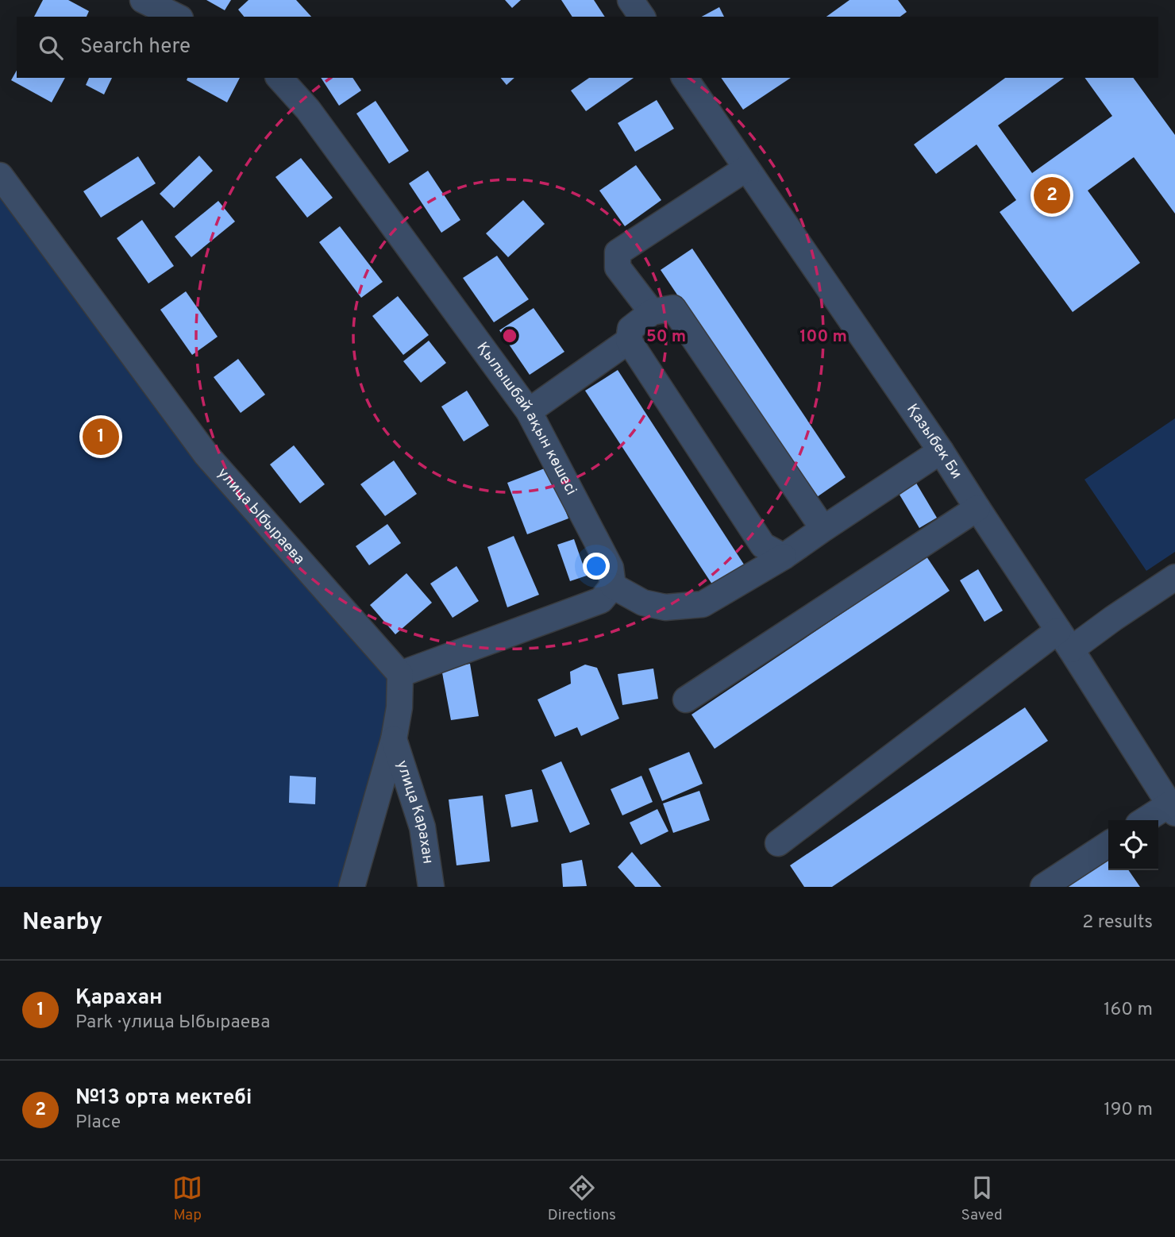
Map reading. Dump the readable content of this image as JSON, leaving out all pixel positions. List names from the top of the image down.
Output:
{
  "streets": {
    "street": [
      "Қылышбай ақын көшесі",
      "Қазыбек Би",
      "улица Ыбыраева",
      "улица Карахан"
    ]
  },
  "page": {
    "search": "Search here",
    "pins": ["2", "1"],
    "heading": ["Nearby", "2 results"],
    "list": [
      {
        "mark": "1",
        "name": "Қарахан",
        "note": "Park · улица Ыбыраева",
        "value": "160 m"
      },
      {
        "mark": "2",
        "name": "№13 орта мектебі",
        "note": "Place",
        "value": "190 m"
      }
    ],
    "nav": ["Map", "Directions", "Saved"]
  },
  "rings": ["50 m", "100 m"]
}
